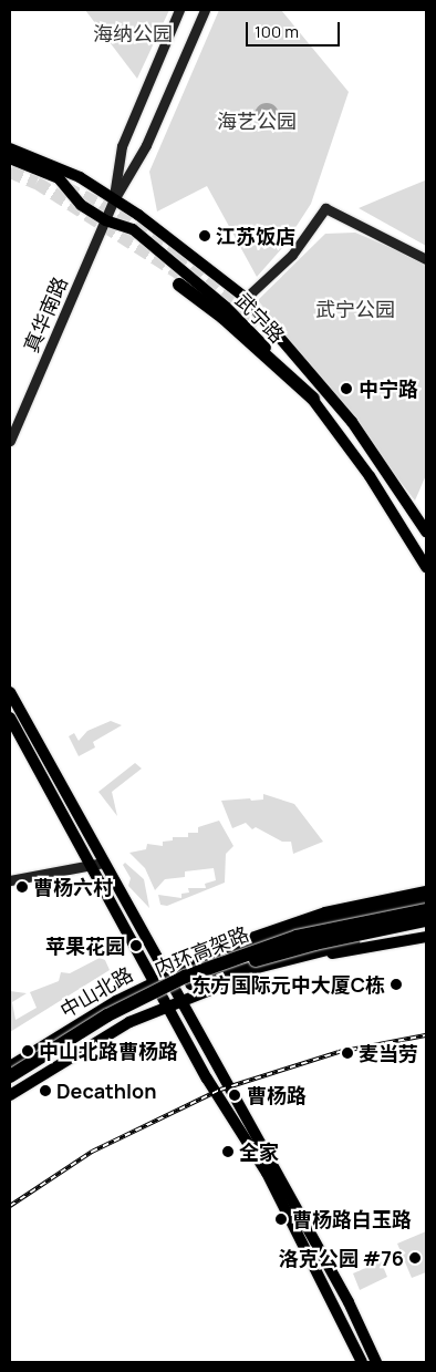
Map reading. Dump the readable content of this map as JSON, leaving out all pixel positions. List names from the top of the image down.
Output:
{
  "streets": {
    "highway": ["内环高架路"],
    "main road": ["真华南路", "武宁路", "中山北路"]
  },
  "crossings": [
    ["真华南路", "武宁路"]
  ],
  "parks": ["海纳公园", "海艺公园", "武宁公园"],
  "places": [
    "江苏饭店",
    "中宁路",
    "曹杨六村",
    "苹果花园",
    "东方国际元中大厦C栋",
    "中山北路曹杨路",
    "麦当劳",
    "Decathlon",
    "曹杨路",
    "全家",
    "曹杨路白玉路",
    "洛克公园 #76"
  ],
  "scale_bar": "100 m"
}
